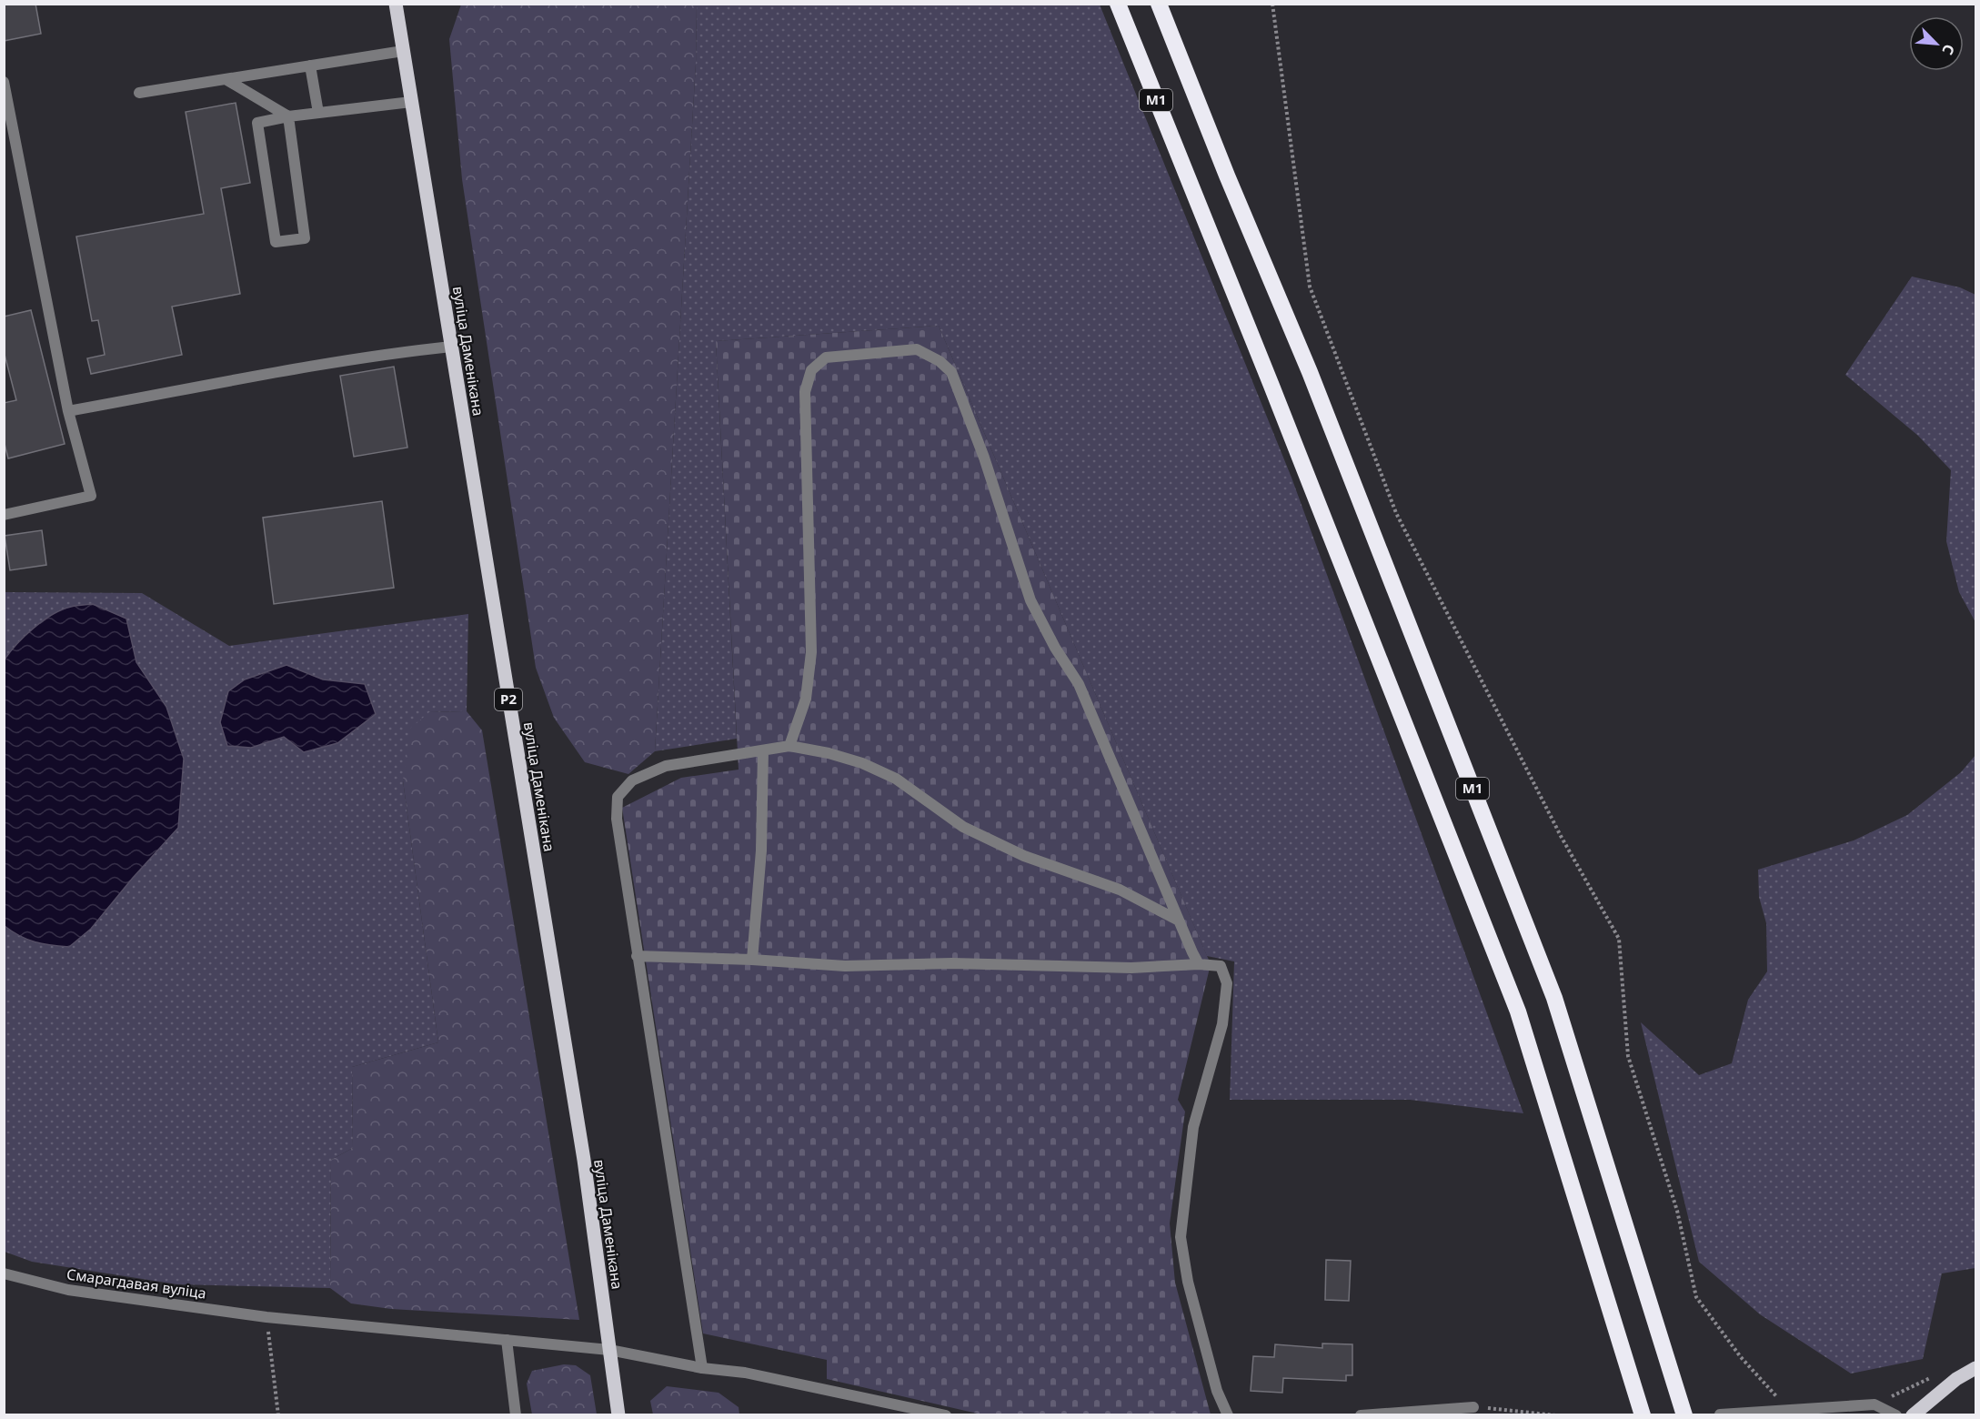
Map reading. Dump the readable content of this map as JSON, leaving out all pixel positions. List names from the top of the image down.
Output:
{
  "streets": {
    "highway": ["М1"],
    "main road": ["вуліца Даменікана", "Р2"],
    "street": ["Смарагдавая вуліца"]
  },
  "crossings": [
    ["вуліца Даменікана", "Смарагдавая вуліца"]
  ],
  "north": "bottom right"
}
